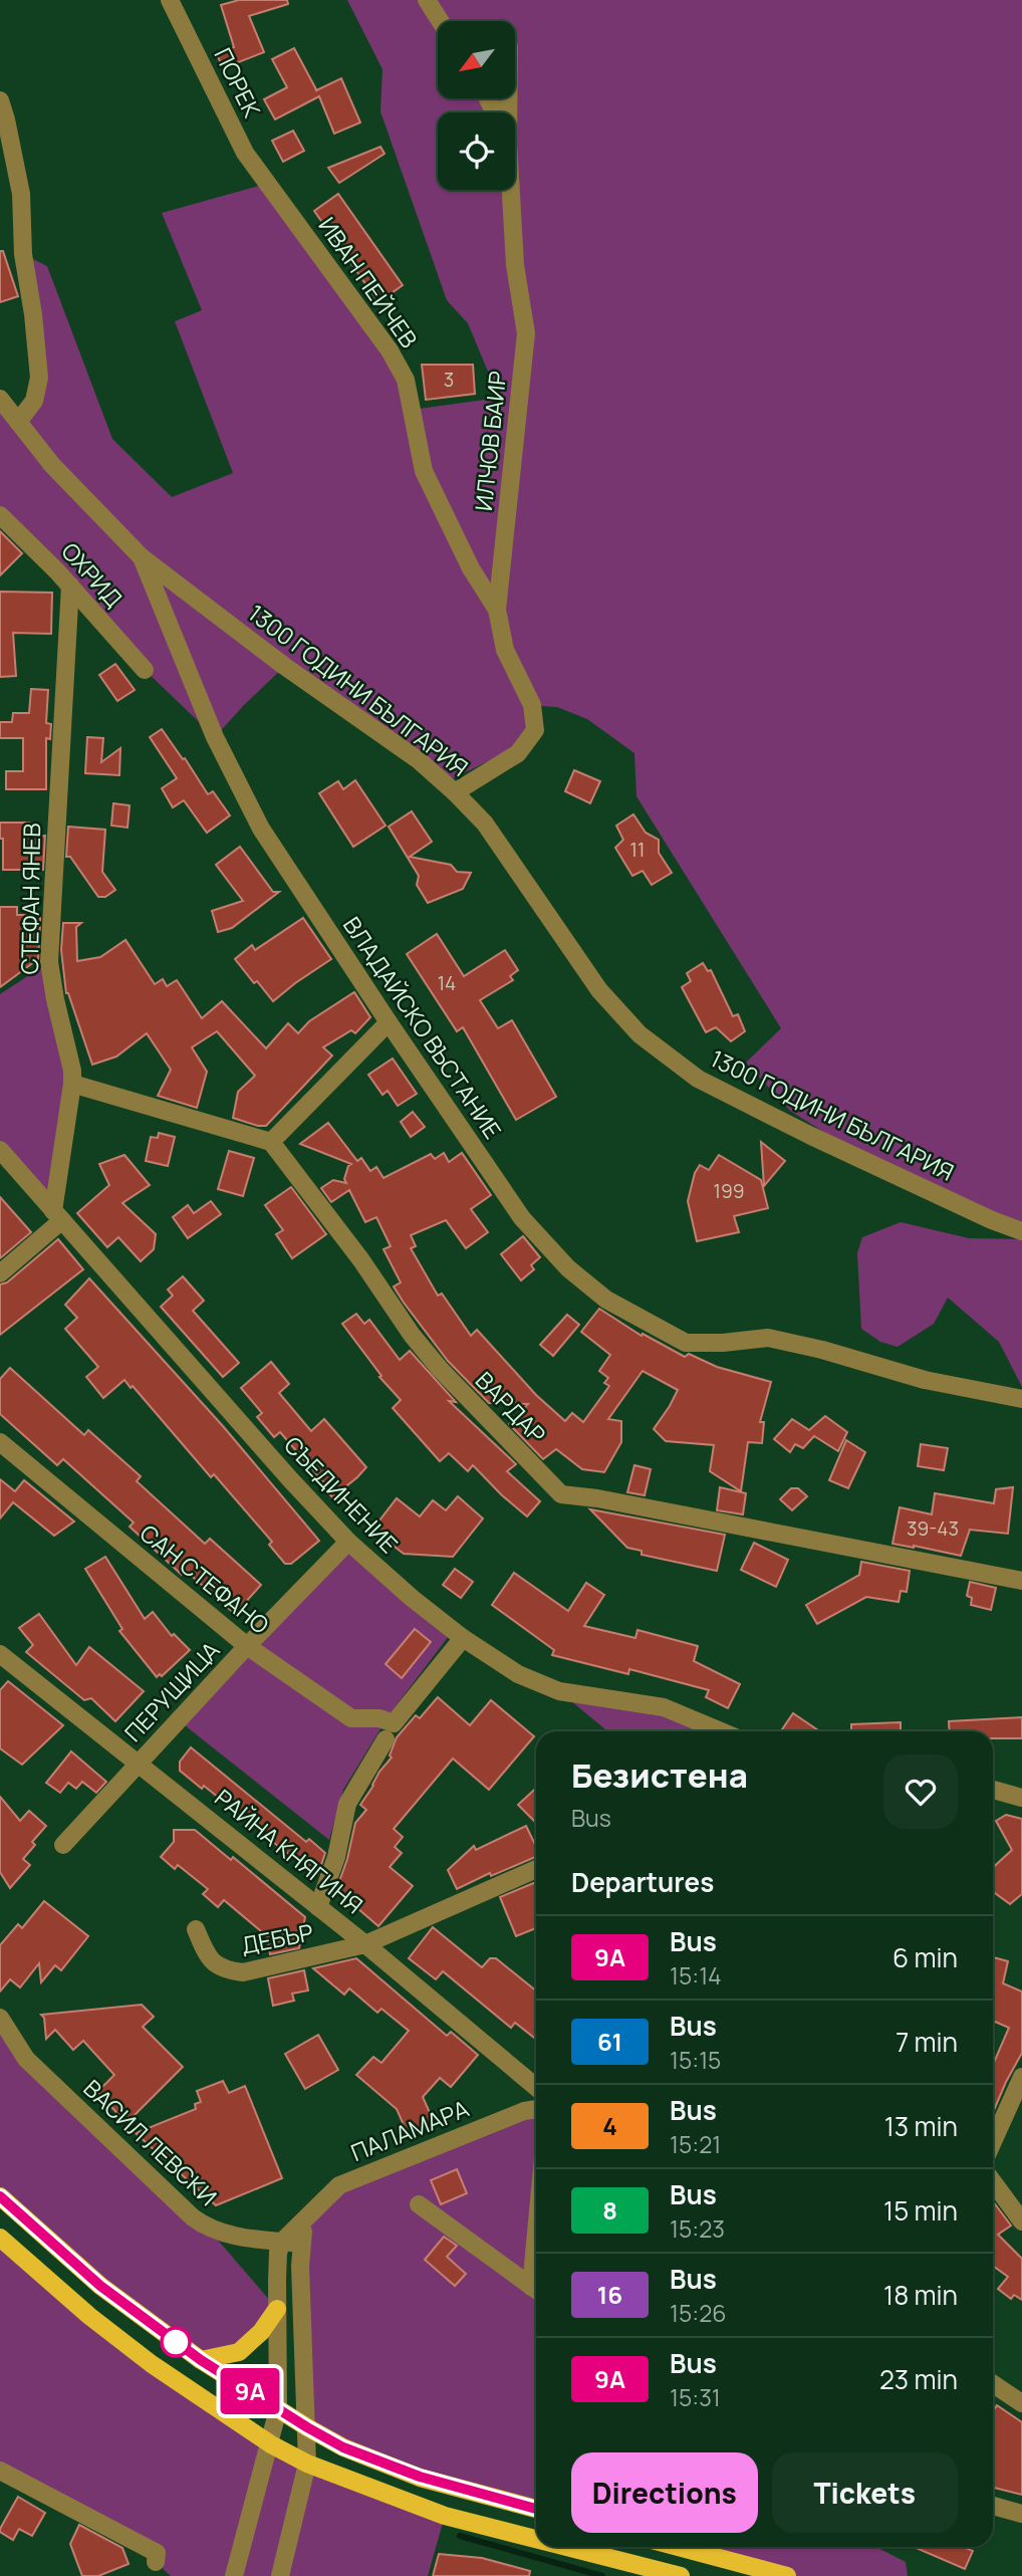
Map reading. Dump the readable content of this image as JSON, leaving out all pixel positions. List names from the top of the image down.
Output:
{
  "streets": {
    "street": [
      "ПОРЕК",
      "ИВАН ПЕЙЧЕВ",
      "ИЛЧОВ БАИР",
      "ОХРИД",
      "1300 ГОДИНИ БЪЛГАРИЯ",
      "СТЕФАН ЯНЕВ",
      "ВЛАДАЙСКО ВЪСТАНИЕ",
      "ВАРДАР",
      "СЪЕДИНЕНИЕ",
      "САН СТЕФАНО",
      "ПЕРУЩИЦА",
      "РАЙНА КНЯГИНЯ",
      "ДЕБЪР",
      "ПАЛАМАРА",
      "ВАСИЛ ЛЕВСКИ"
    ]
  },
  "crossings": [
    ["ПОРЕК", "ИВАН ПЕЙЧЕВ"],
    ["ИВАН ПЕЙЧЕВ", "ИЛЧОВ БАИР"],
    ["ИЛЧОВ БАИР", "1300 ГОДИНИ БЪЛГАРИЯ"],
    ["ОХРИД", "СТЕФАН ЯНЕВ"],
    ["1300 ГОДИНИ БЪЛГАРИЯ", "ВЛАДАЙСКО ВЪСТАНИЕ"],
    ["СТЕФАН ЯНЕВ", "СЪЕДИНЕНИЕ"],
    ["СЪЕДИНЕНИЕ", "ПЕРУЩИЦА"],
    ["САН СТЕФАНО", "ПЕРУЩИЦА"],
    ["ПЕРУЩИЦА", "РАЙНА КНЯГИНЯ"],
    ["РАЙНА КНЯГИНЯ", "ДЕБЪР"],
    ["ПАЛАМАРА", "ВАСИЛ ЛЕВСКИ"]
  ],
  "lines": ["bus line 9А"],
  "house_numbers": [
    "3",
    "11",
    "14",
    "199",
    "39-43"
  ],
  "north": "bottom left",
  "page": {
    "on_map": "9А",
    "heading": [
      ["Безистена", "Bus"],
      "Departures"
    ],
    "list": [
      {
        "mark": "9А",
        "name": "Bus",
        "note": "15:14",
        "value": "6 min"
      },
      {
        "mark": "61",
        "name": "Bus",
        "note": "15:15",
        "value": "7 min"
      },
      {
        "mark": "4",
        "name": "Bus",
        "note": "15:21",
        "value": "13 min"
      },
      {
        "mark": "8",
        "name": "Bus",
        "note": "15:23",
        "value": "15 min"
      },
      {
        "mark": "16",
        "name": "Bus",
        "note": "15:26",
        "value": "18 min"
      },
      {
        "mark": "9А",
        "name": "Bus",
        "note": "15:31",
        "value": "23 min"
      }
    ],
    "buttons": ["Directions", "Tickets"]
  }
}
